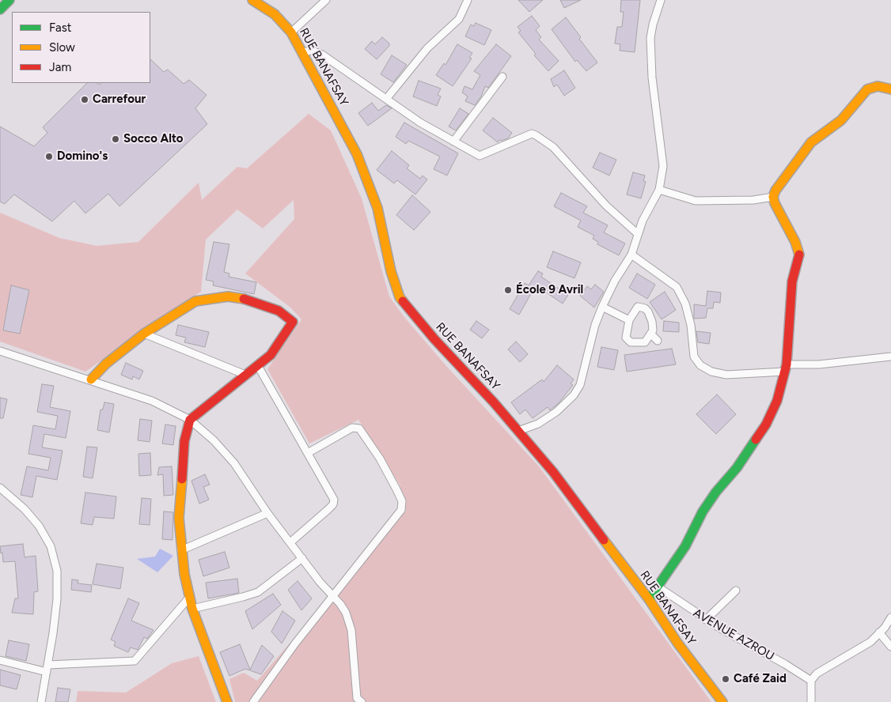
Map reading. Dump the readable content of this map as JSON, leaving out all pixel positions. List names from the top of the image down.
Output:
{
  "streets": {
    "street": ["RUE BANAFSAY", "AVENUE AZROU"]
  },
  "places": [
    "Carrefour",
    "Socco Alto",
    "Domino's",
    "École 9 Avril",
    "Café Zaid"
  ],
  "legend": ["Fast", "Slow", "Jam"]
}
